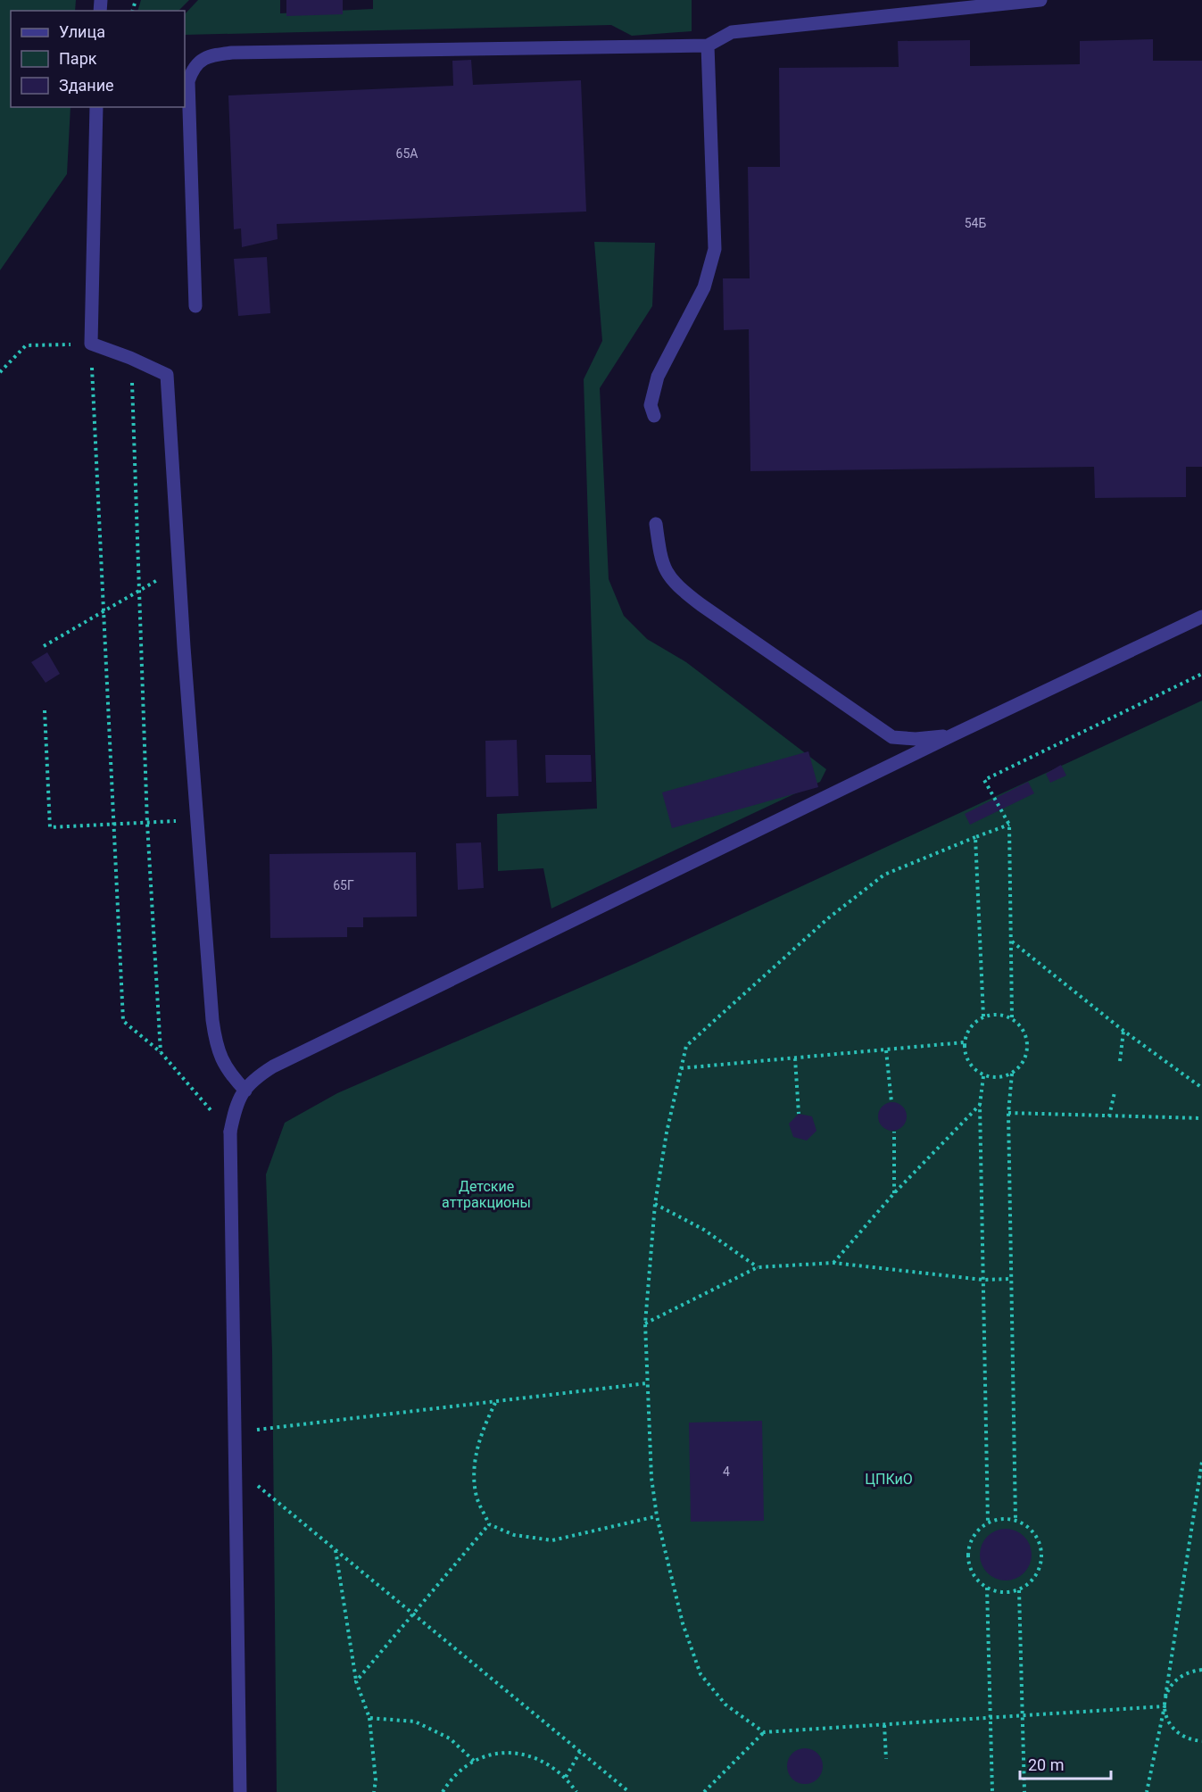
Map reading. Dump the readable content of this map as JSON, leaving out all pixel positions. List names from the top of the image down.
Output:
{
  "parks": ["Детские аттракционы", "ЦПКиО"],
  "house_numbers": [
    "65А",
    "54Б",
    "65Г",
    "4"
  ],
  "legend": ["Улица", "Парк", "Здание"],
  "scale_bar": "20 m"
}
